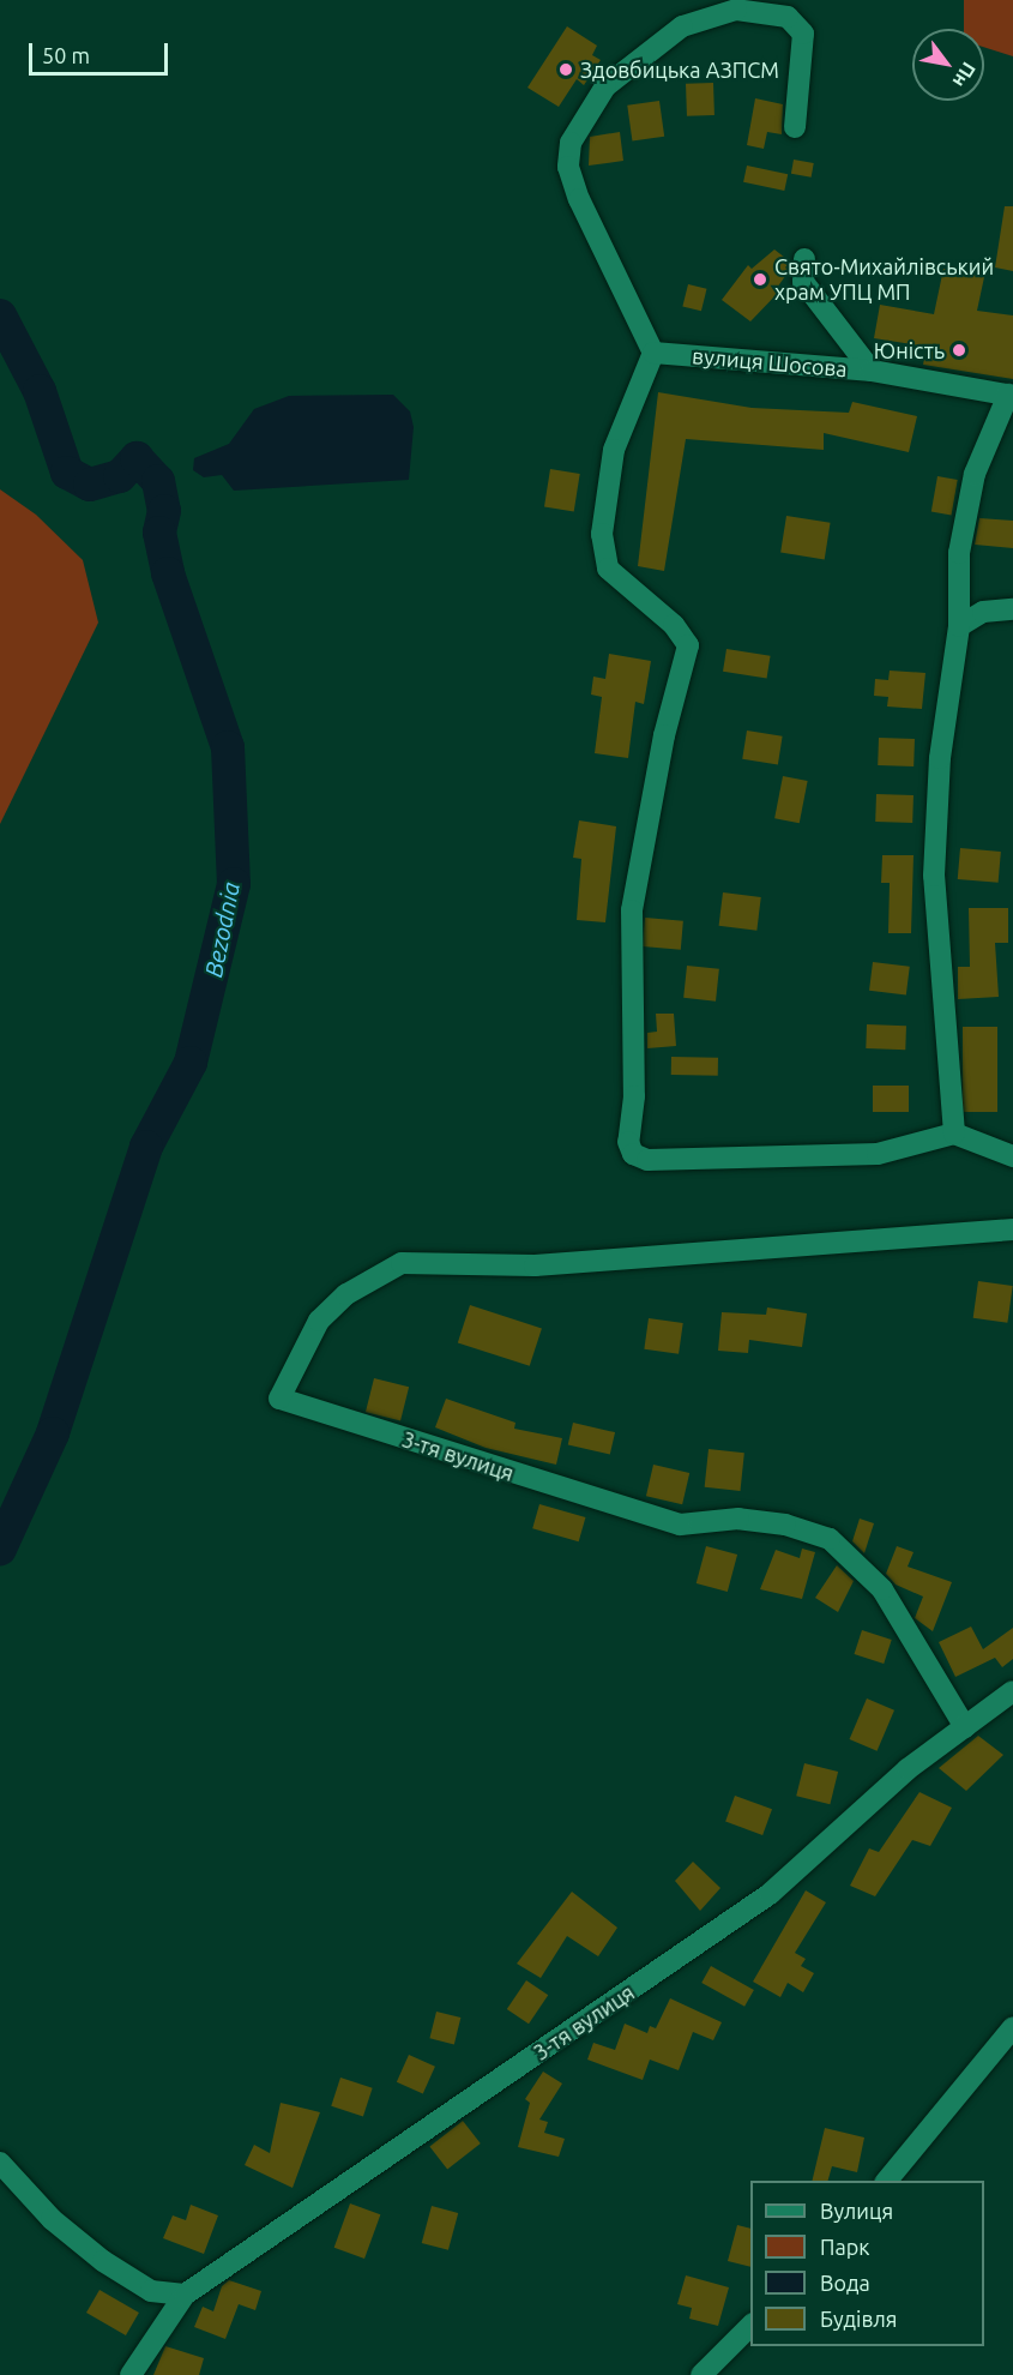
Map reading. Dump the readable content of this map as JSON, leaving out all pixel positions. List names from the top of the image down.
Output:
{
  "streets": {
    "street": ["вулиця Шосова", "3-тя вулиця"]
  },
  "water": ["Bezodnia"],
  "places": ["Здовбицька АЗПСМ", "Свято-Михайлівський храм УПЦ МП", "Юність"],
  "legend": [
    "Вулиця",
    "Парк",
    "Вода",
    "Будівля"
  ],
  "scale_bar": "50 m",
  "north": "bottom right"
}
